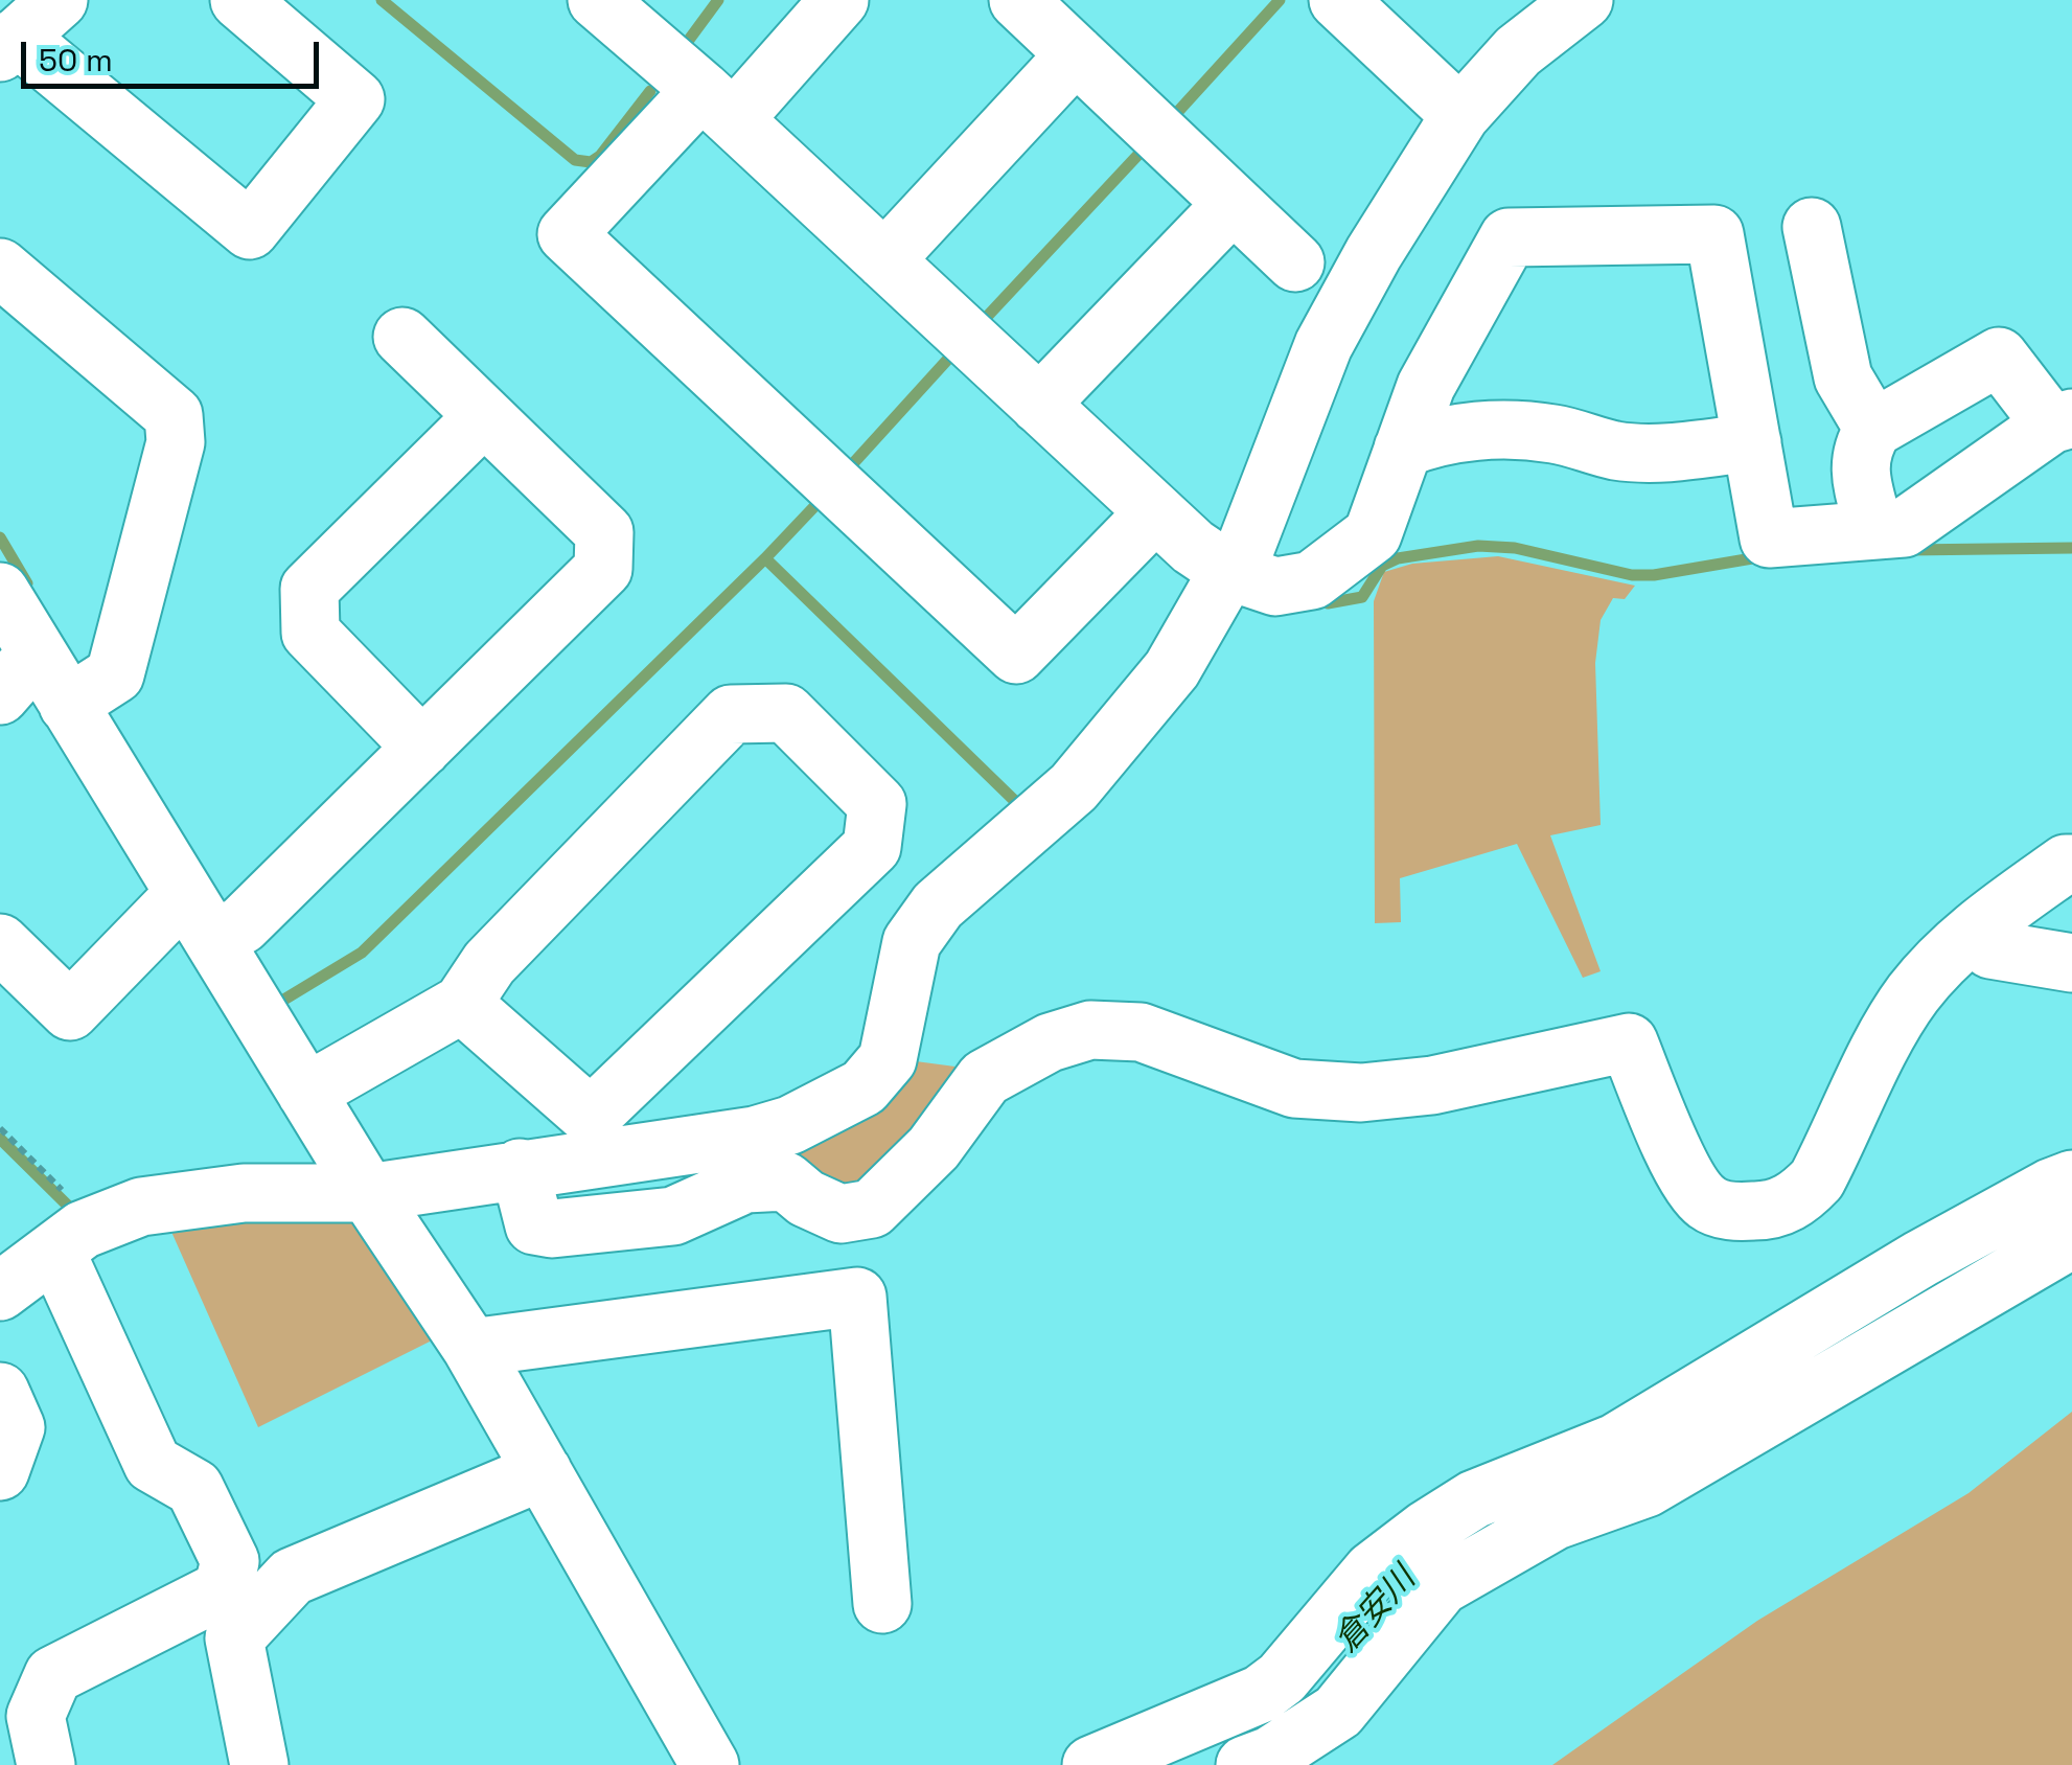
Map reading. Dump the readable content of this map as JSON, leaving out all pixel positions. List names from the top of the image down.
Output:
{
  "water": ["倉安川"],
  "scale_bar": "50 m"
}
